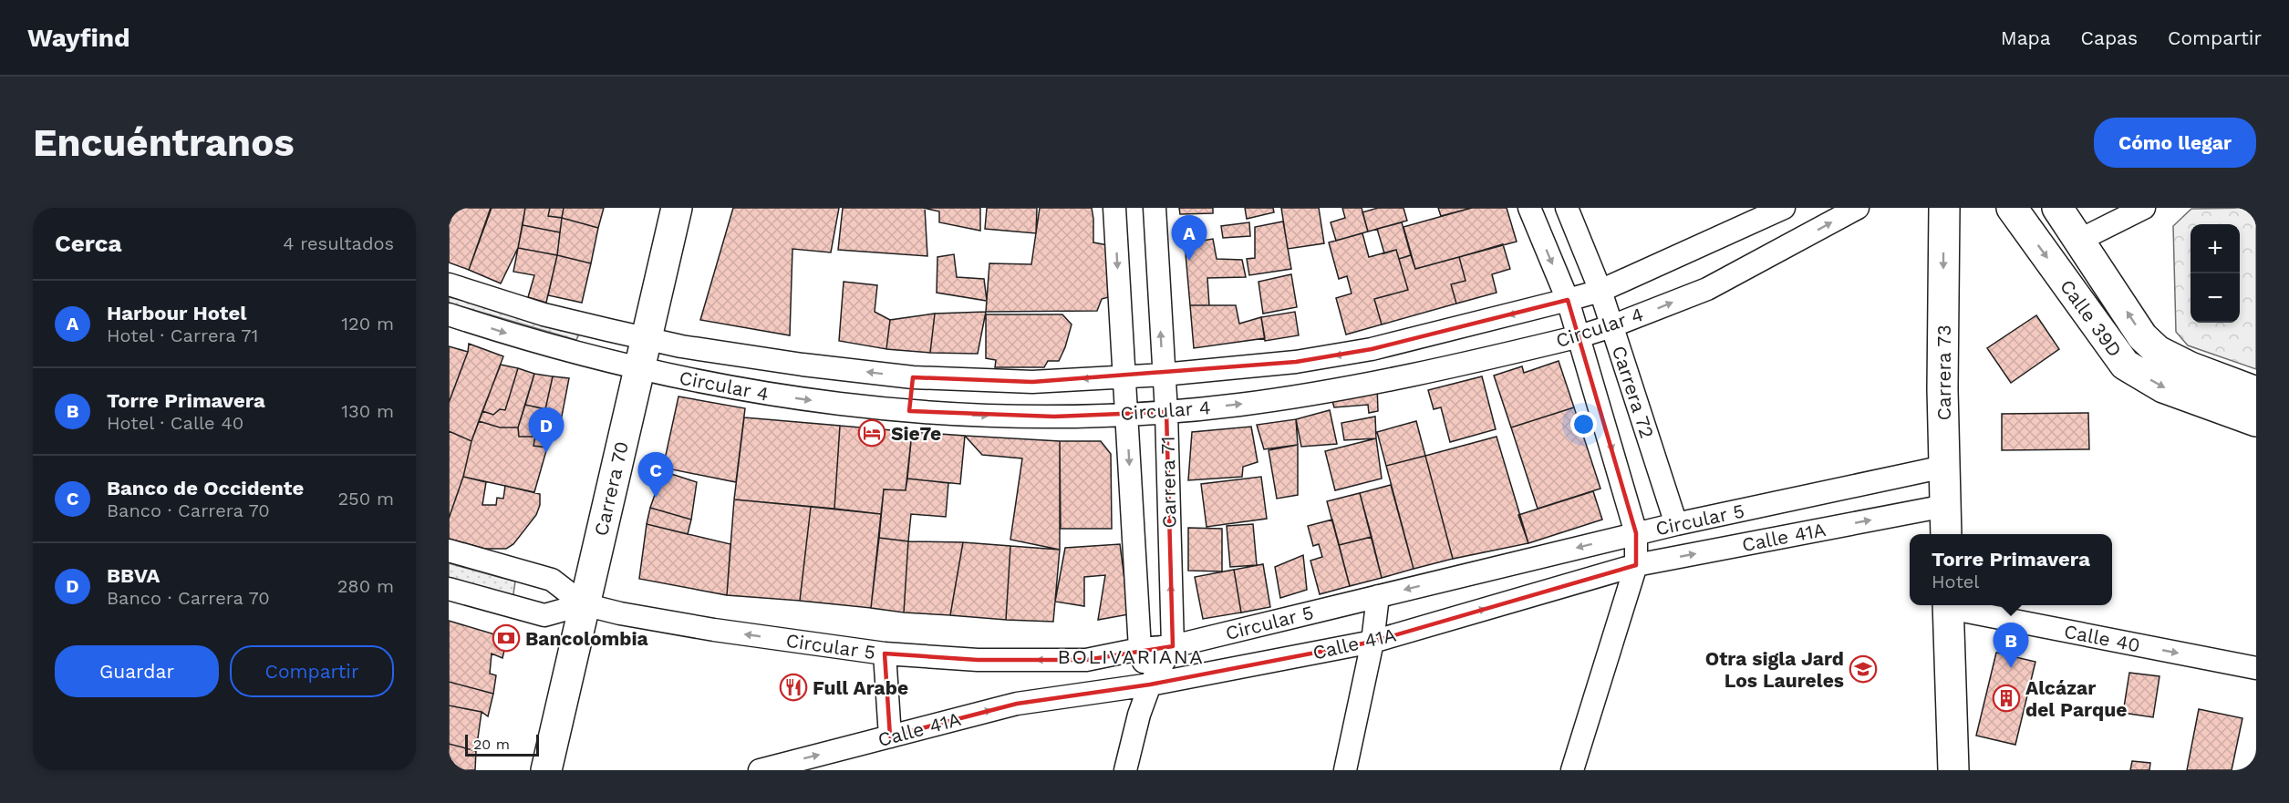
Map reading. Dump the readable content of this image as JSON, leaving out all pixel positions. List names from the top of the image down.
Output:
{
  "streets": {
    "street": [
      "Calle 39D",
      "Circular 4",
      "Carrera 73",
      "Carrera 72",
      "Carrera 71",
      "Carrera 70",
      "Circular 5",
      "Calle 41A",
      "Calle 40"
    ]
  },
  "crossings": [
    ["Circular 4", "Carrera 72"],
    ["Circular 4", "Carrera 71"],
    ["Circular 4", "Carrera 70"],
    ["Carrera 73", "Circular 5"],
    ["Carrera 73", "Calle 41A"],
    ["Carrera 72", "Circular 5"],
    ["Carrera 72", "Calle 41A"],
    ["Carrera 71", "Circular 5"],
    ["Carrera 71", "Calle 41A"],
    ["Carrera 70", "Circular 5"]
  ],
  "one_way": [
    "Carrera 73",
    "Circular 5",
    "Calle 41A",
    "Calle 40"
  ],
  "districts": ["BOLIVARIANA"],
  "places": {
    "hotel": ["Sie7e"],
    "bank": ["Bancolombia"],
    "school or university": ["Otra sigla Jard Los Laureles"],
    "restaurant": ["Full Arabe"],
    "building": ["Alcázar del Parque"]
  },
  "scale_bar": "20 m",
  "page": {
    "header": "Wayfind",
    "nav": ["Mapa", "Capas", "Compartir"],
    "buttons": [
      "Cómo llegar",
      ["Guardar", "Compartir"]
    ],
    "title": "Encuéntranos",
    "heading": ["Cerca", "4 resultados"],
    "pins": [
      "A",
      "D",
      "C",
      "B"
    ],
    "map_buttons": ["+", "−"],
    "list": [
      {
        "mark": "A",
        "name": "Harbour Hotel",
        "note": "Hotel · Carrera 71",
        "value": "120 m"
      },
      {
        "mark": "B",
        "name": "Torre Primavera",
        "note": "Hotel · Calle 40",
        "value": "130 m"
      },
      {
        "mark": "C",
        "name": "Banco de Occidente",
        "note": "Banco · Carrera 70",
        "value": "250 m"
      },
      {
        "mark": "D",
        "name": "BBVA",
        "note": "Banco · Carrera 70",
        "value": "280 m"
      }
    ],
    "popup": ["Torre Primavera", "Hotel"],
    "scale": "20 m"
  }
}
